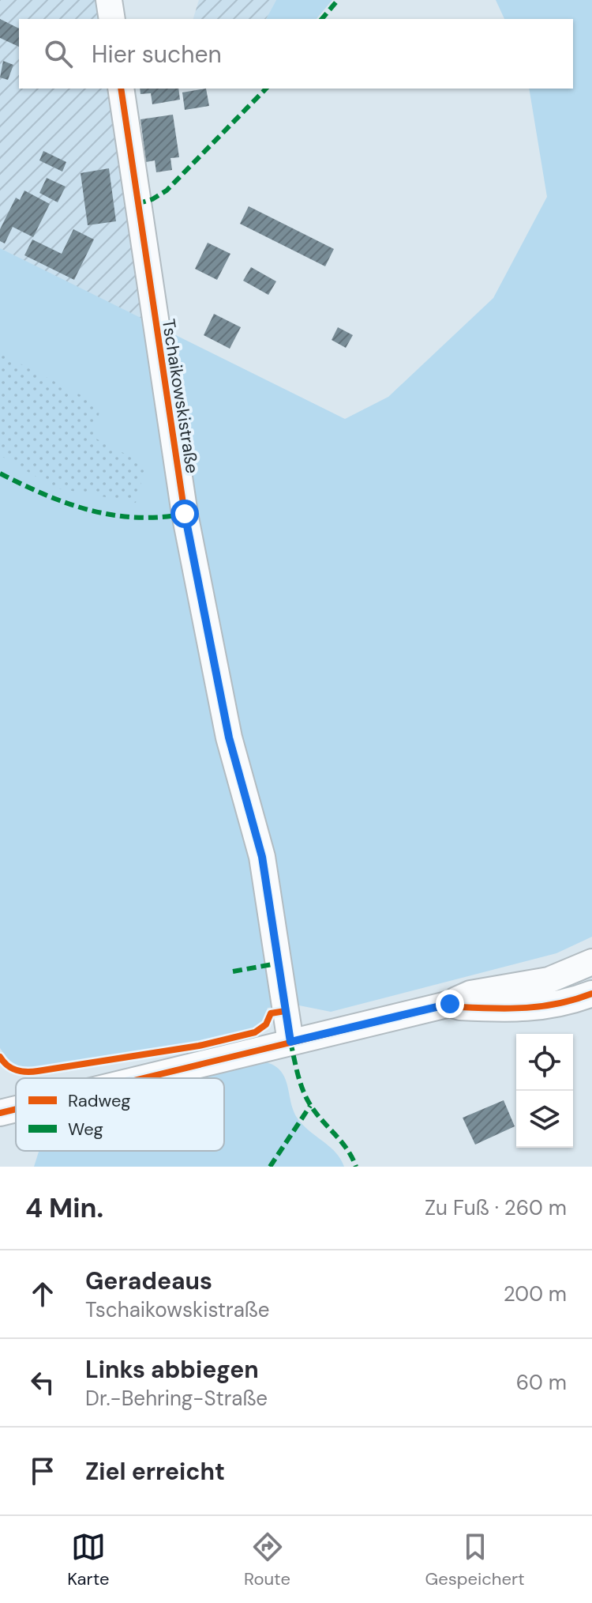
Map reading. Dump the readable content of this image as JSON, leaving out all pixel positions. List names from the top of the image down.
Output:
{
  "streets": {
    "street": ["Tschaikowskistraße"]
  },
  "legend": ["Radweg", "Weg"],
  "page": {
    "search": "Hier suchen",
    "heading": ["4 Min.", "Zu Fuß · 260 m"],
    "list": [
      ["Geradeaus", "Tschaikowskistraße", "200 m"],
      ["Links abbiegen", "Dr.-Behring-Straße", "60 m"],
      "Ziel erreicht"
    ],
    "nav": ["Karte", "Route", "Gespeichert"]
  }
}
